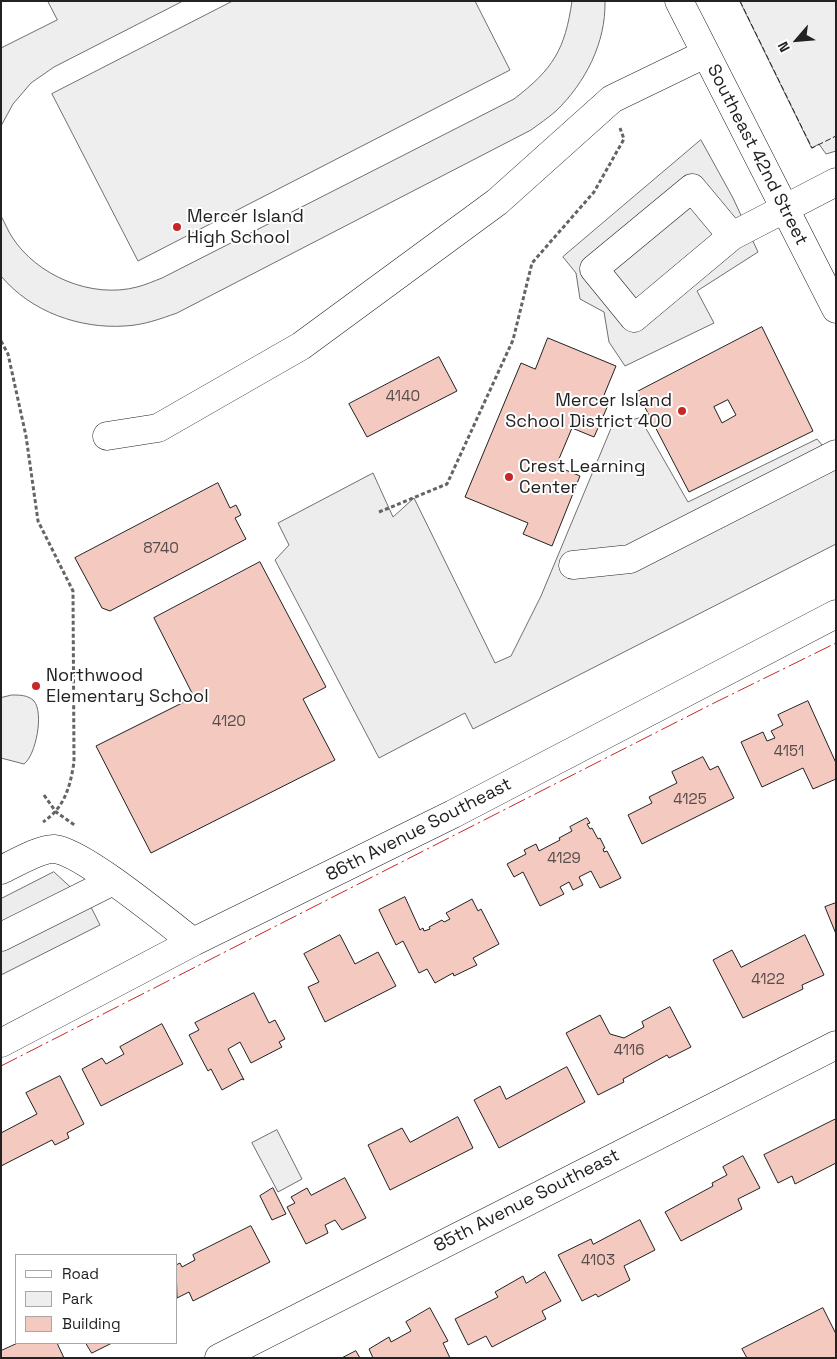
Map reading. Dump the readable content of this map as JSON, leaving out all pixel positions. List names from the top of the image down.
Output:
{
  "streets": {
    "street": ["Southeast 42nd Street", "86th Avenue Southeast", "85th Avenue Southeast"]
  },
  "places": [
    "Mercer Island High School",
    "Mercer Island School District 400",
    "Crest Learning Center",
    "Northwood Elementary School"
  ],
  "house_numbers": [
    "4140",
    "8740",
    "4120",
    "4151",
    "4125",
    "4129",
    "4122",
    "4116",
    "4103"
  ],
  "legend": ["Road", "Park", "Building"],
  "north": "bottom left"
}
